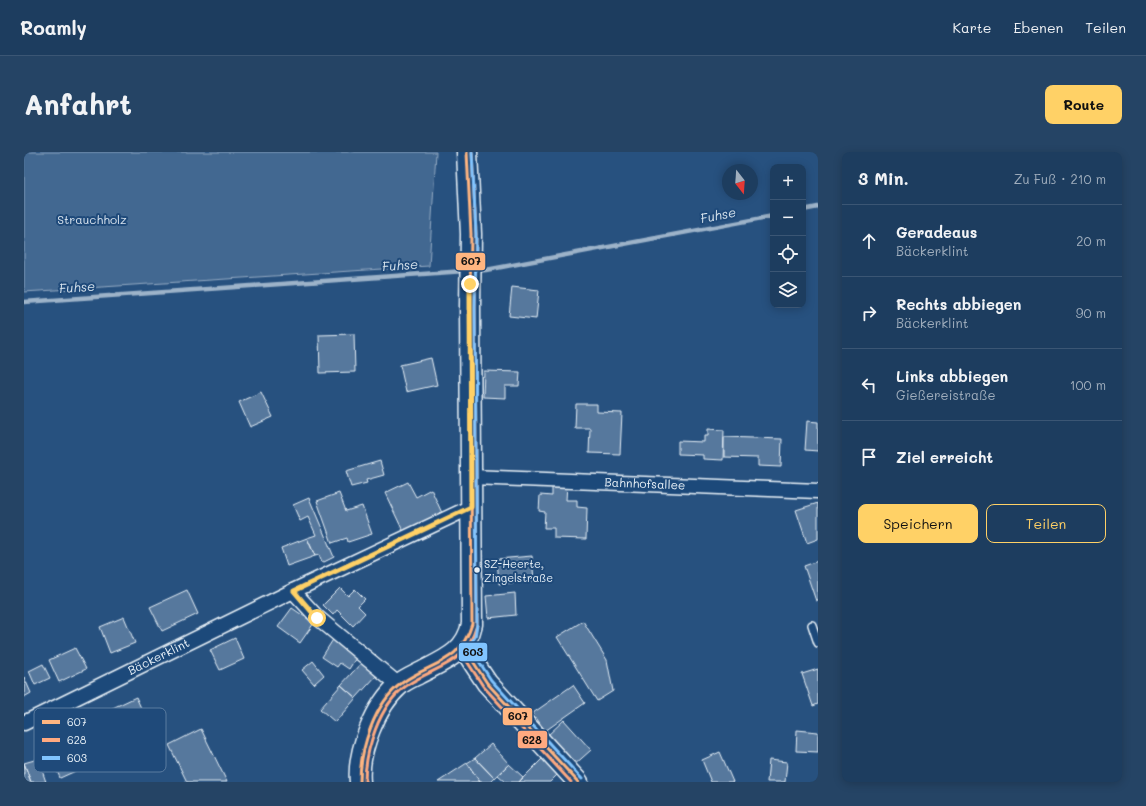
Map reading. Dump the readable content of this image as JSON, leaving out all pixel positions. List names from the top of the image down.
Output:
{
  "streets": {
    "street": ["Bahnhofsallee", "Bäckerklint"]
  },
  "water": ["Fuhse"],
  "parks": ["Strauchholz"],
  "places": ["SZ-Heerte, Zingelstraße"],
  "lines": ["transit line 607", "transit line 628", "transit line 603"],
  "legend": ["607", "628", "603"],
  "north": "bottom",
  "page": {
    "header": "Roamly",
    "nav": ["Karte", "Ebenen", "Teilen"],
    "buttons": [
      "Route",
      ["Speichern", "Teilen"]
    ],
    "title": "Anfahrt",
    "heading": ["3 Min.", "Zu Fuß · 210 m"],
    "map_buttons": ["+", "−"],
    "list": [
      ["Geradeaus", "Bäckerklint", "20 m"],
      ["Rechts abbiegen", "Bäckerklint", "90 m"],
      ["Links abbiegen", "Gießereistraße", "100 m"],
      "Ziel erreicht"
    ]
  }
}
